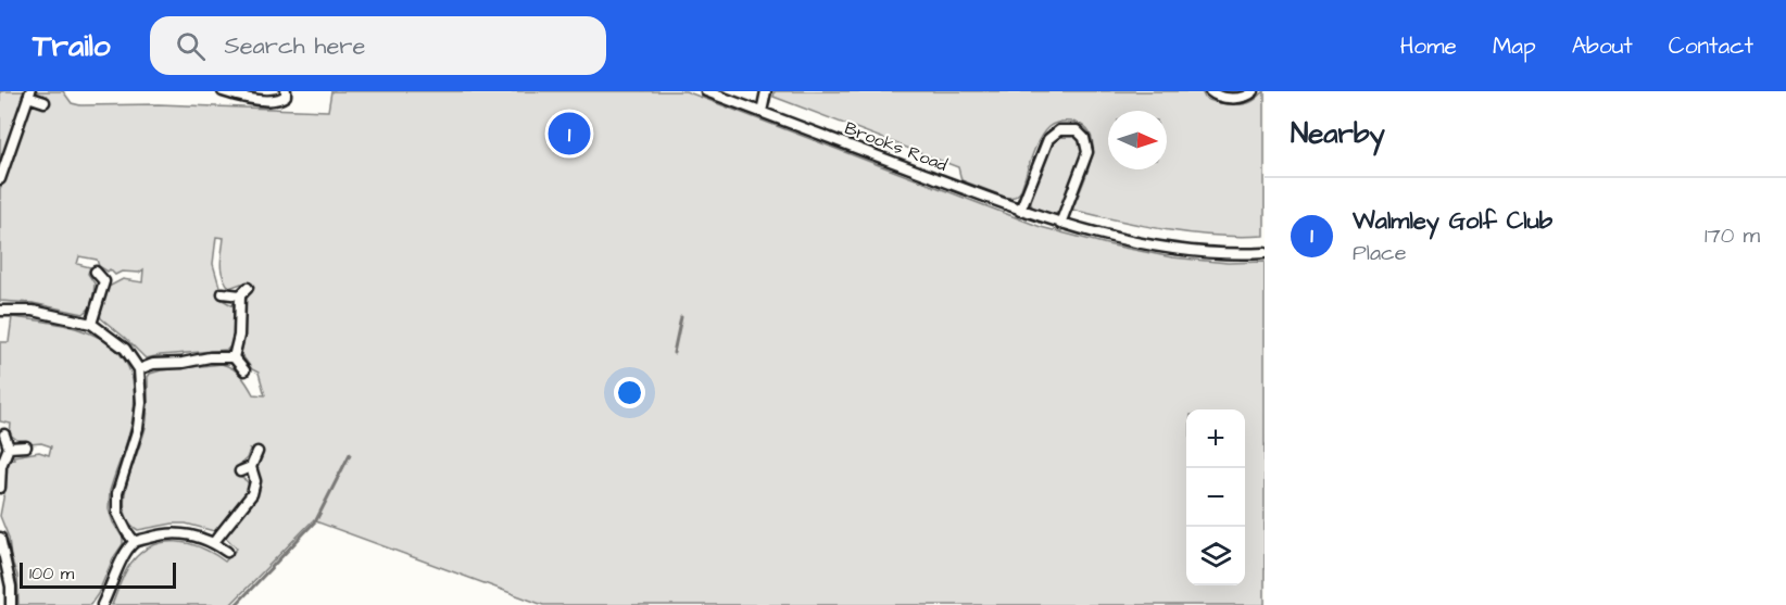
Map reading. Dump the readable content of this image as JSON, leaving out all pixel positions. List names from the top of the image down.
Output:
{
  "streets": {
    "street": ["Brooks Road"]
  },
  "scale_bar": "100 m",
  "north": "right",
  "page": {
    "header": "Trailo",
    "search": "Search here",
    "nav": [
      "Home",
      "Map",
      "About",
      "Contact"
    ],
    "heading": "Nearby",
    "pins": "1",
    "list": [
      {
        "mark": "1",
        "name": "Walmley Golf Club",
        "note": "Place",
        "value": "170 m"
      }
    ],
    "map_buttons": ["+", "−"],
    "scale": "100 m"
  }
}
